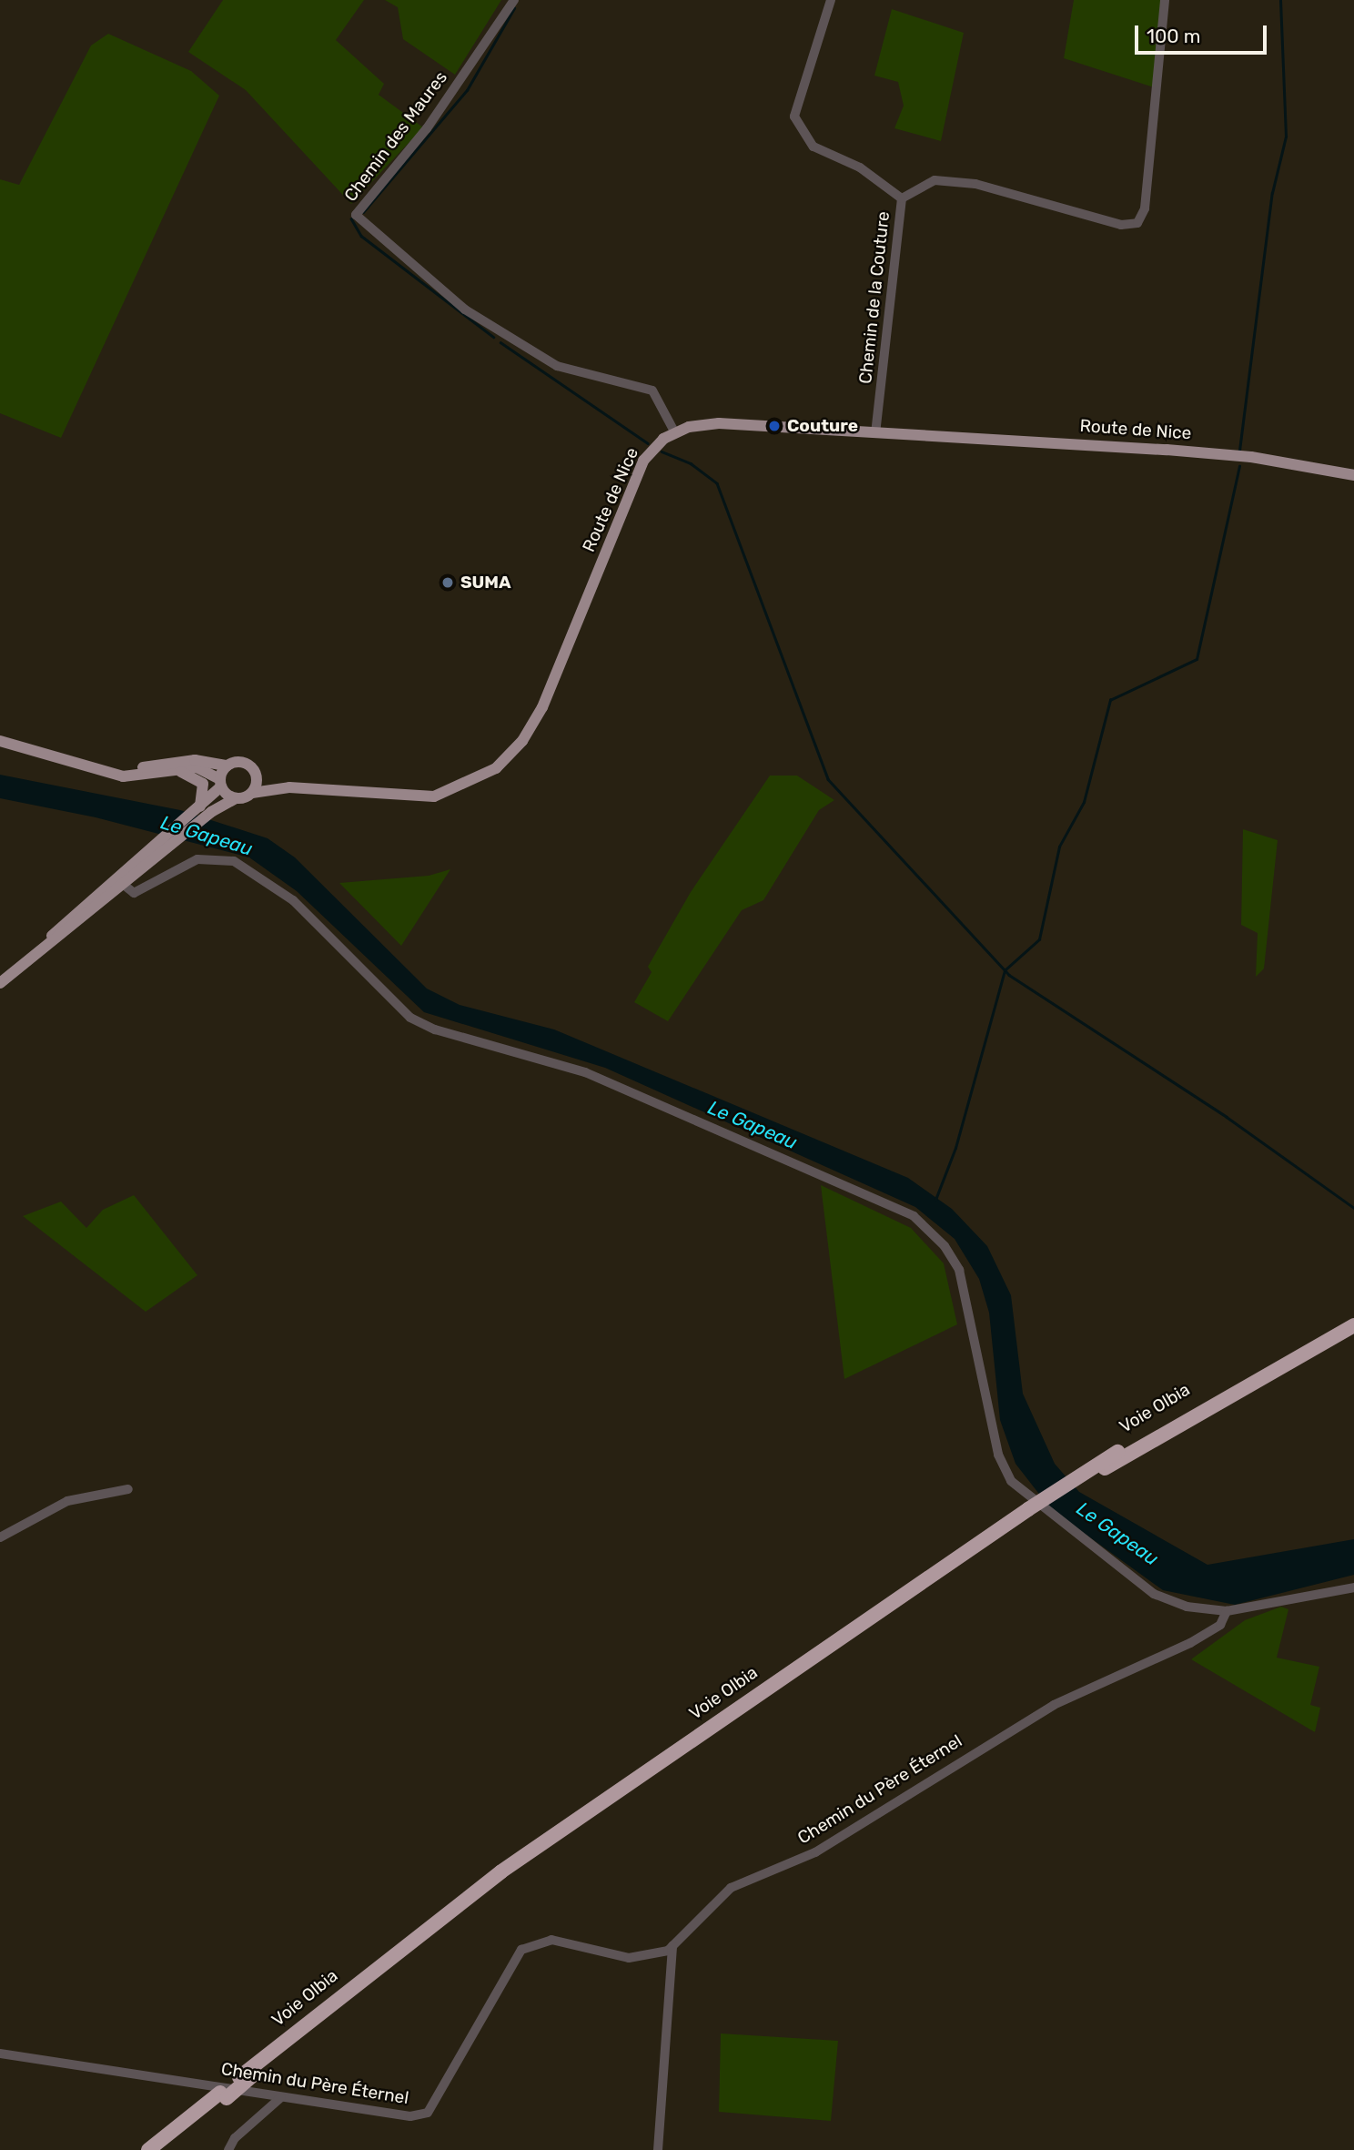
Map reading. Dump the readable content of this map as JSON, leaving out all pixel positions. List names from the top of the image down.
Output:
{
  "streets": {
    "highway": ["Voie Olbia"],
    "main road": ["Route de Nice"],
    "street": ["Chemin des Maures", "Chemin de la Couture", "Chemin du Père Éternel"]
  },
  "crossings": [
    ["Chemin des Maures", "Route de Nice"],
    ["Chemin de la Couture", "Route de Nice"]
  ],
  "water": ["Le Gapeau"],
  "places": ["Couture", "SUMA"],
  "scale_bar": "100 m"
}
